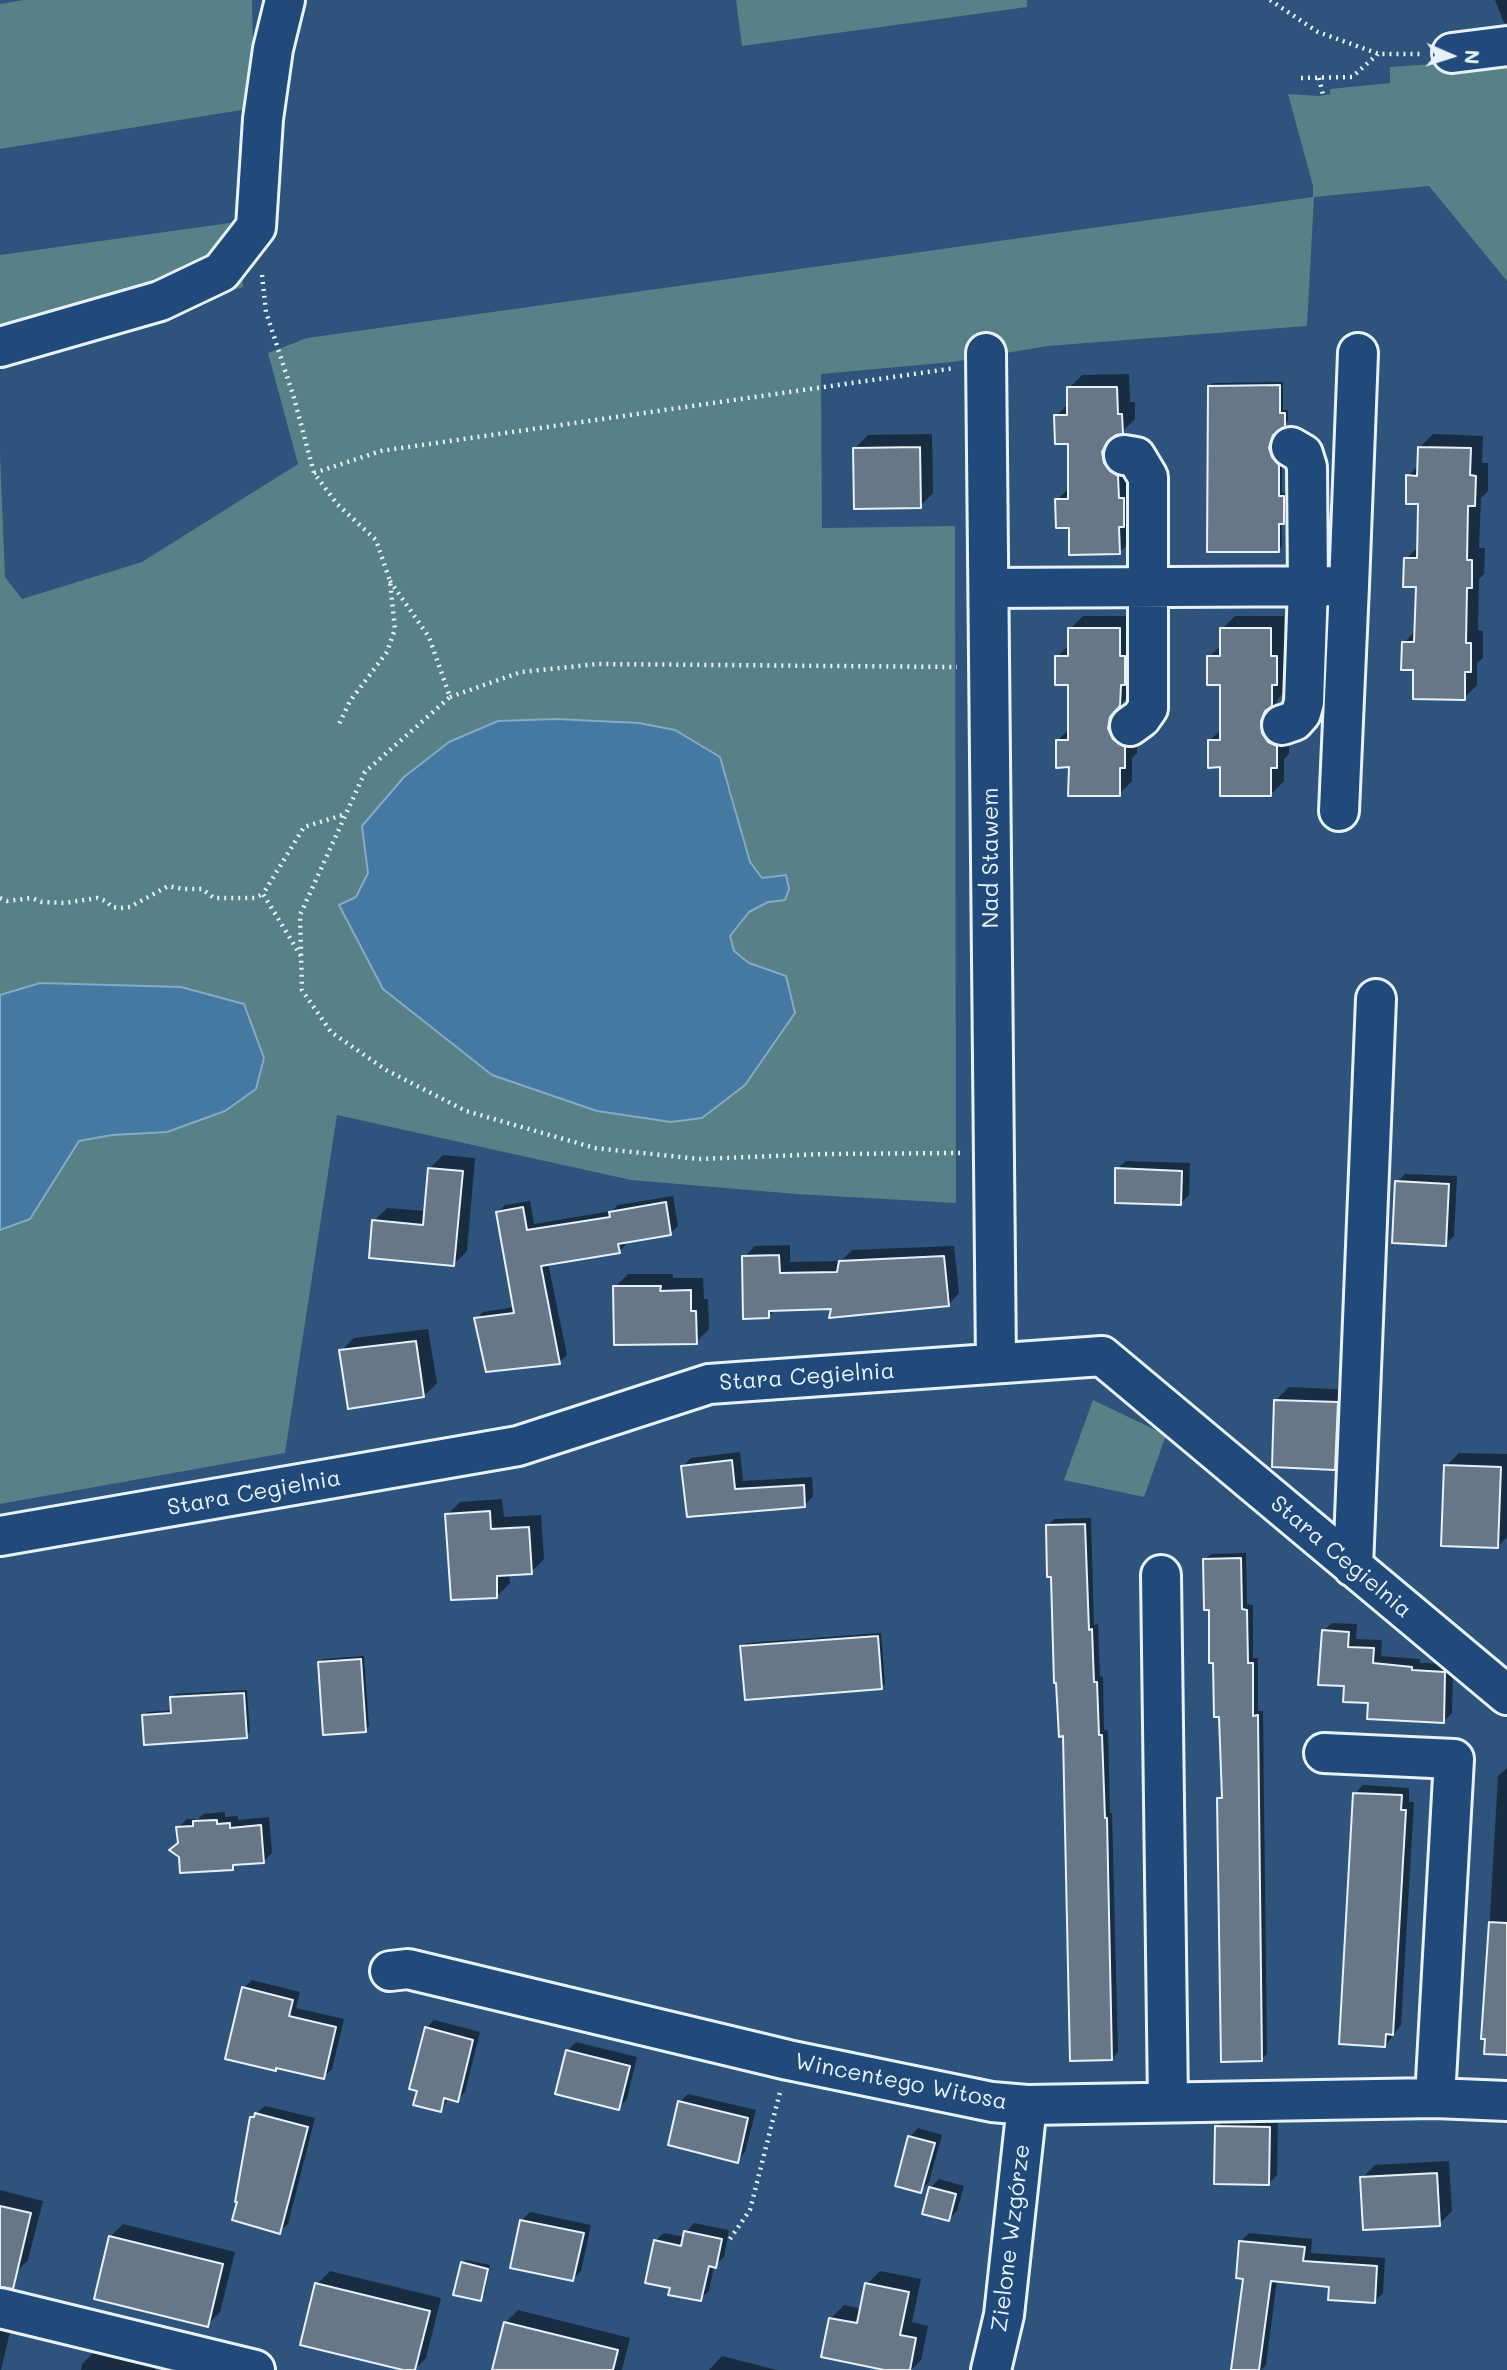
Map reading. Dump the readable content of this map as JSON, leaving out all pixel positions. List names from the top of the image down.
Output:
{
  "streets": {
    "street": [
      "Nad Stawem",
      "Stara Cegielnia",
      "Wincentego Witosa",
      "Zielone Wzgórze"
    ]
  },
  "crossings": [
    ["Nad Stawem", "Stara Cegielnia"],
    ["Wincentego Witosa", "Zielone Wzgórze"]
  ],
  "north": "right"
}
